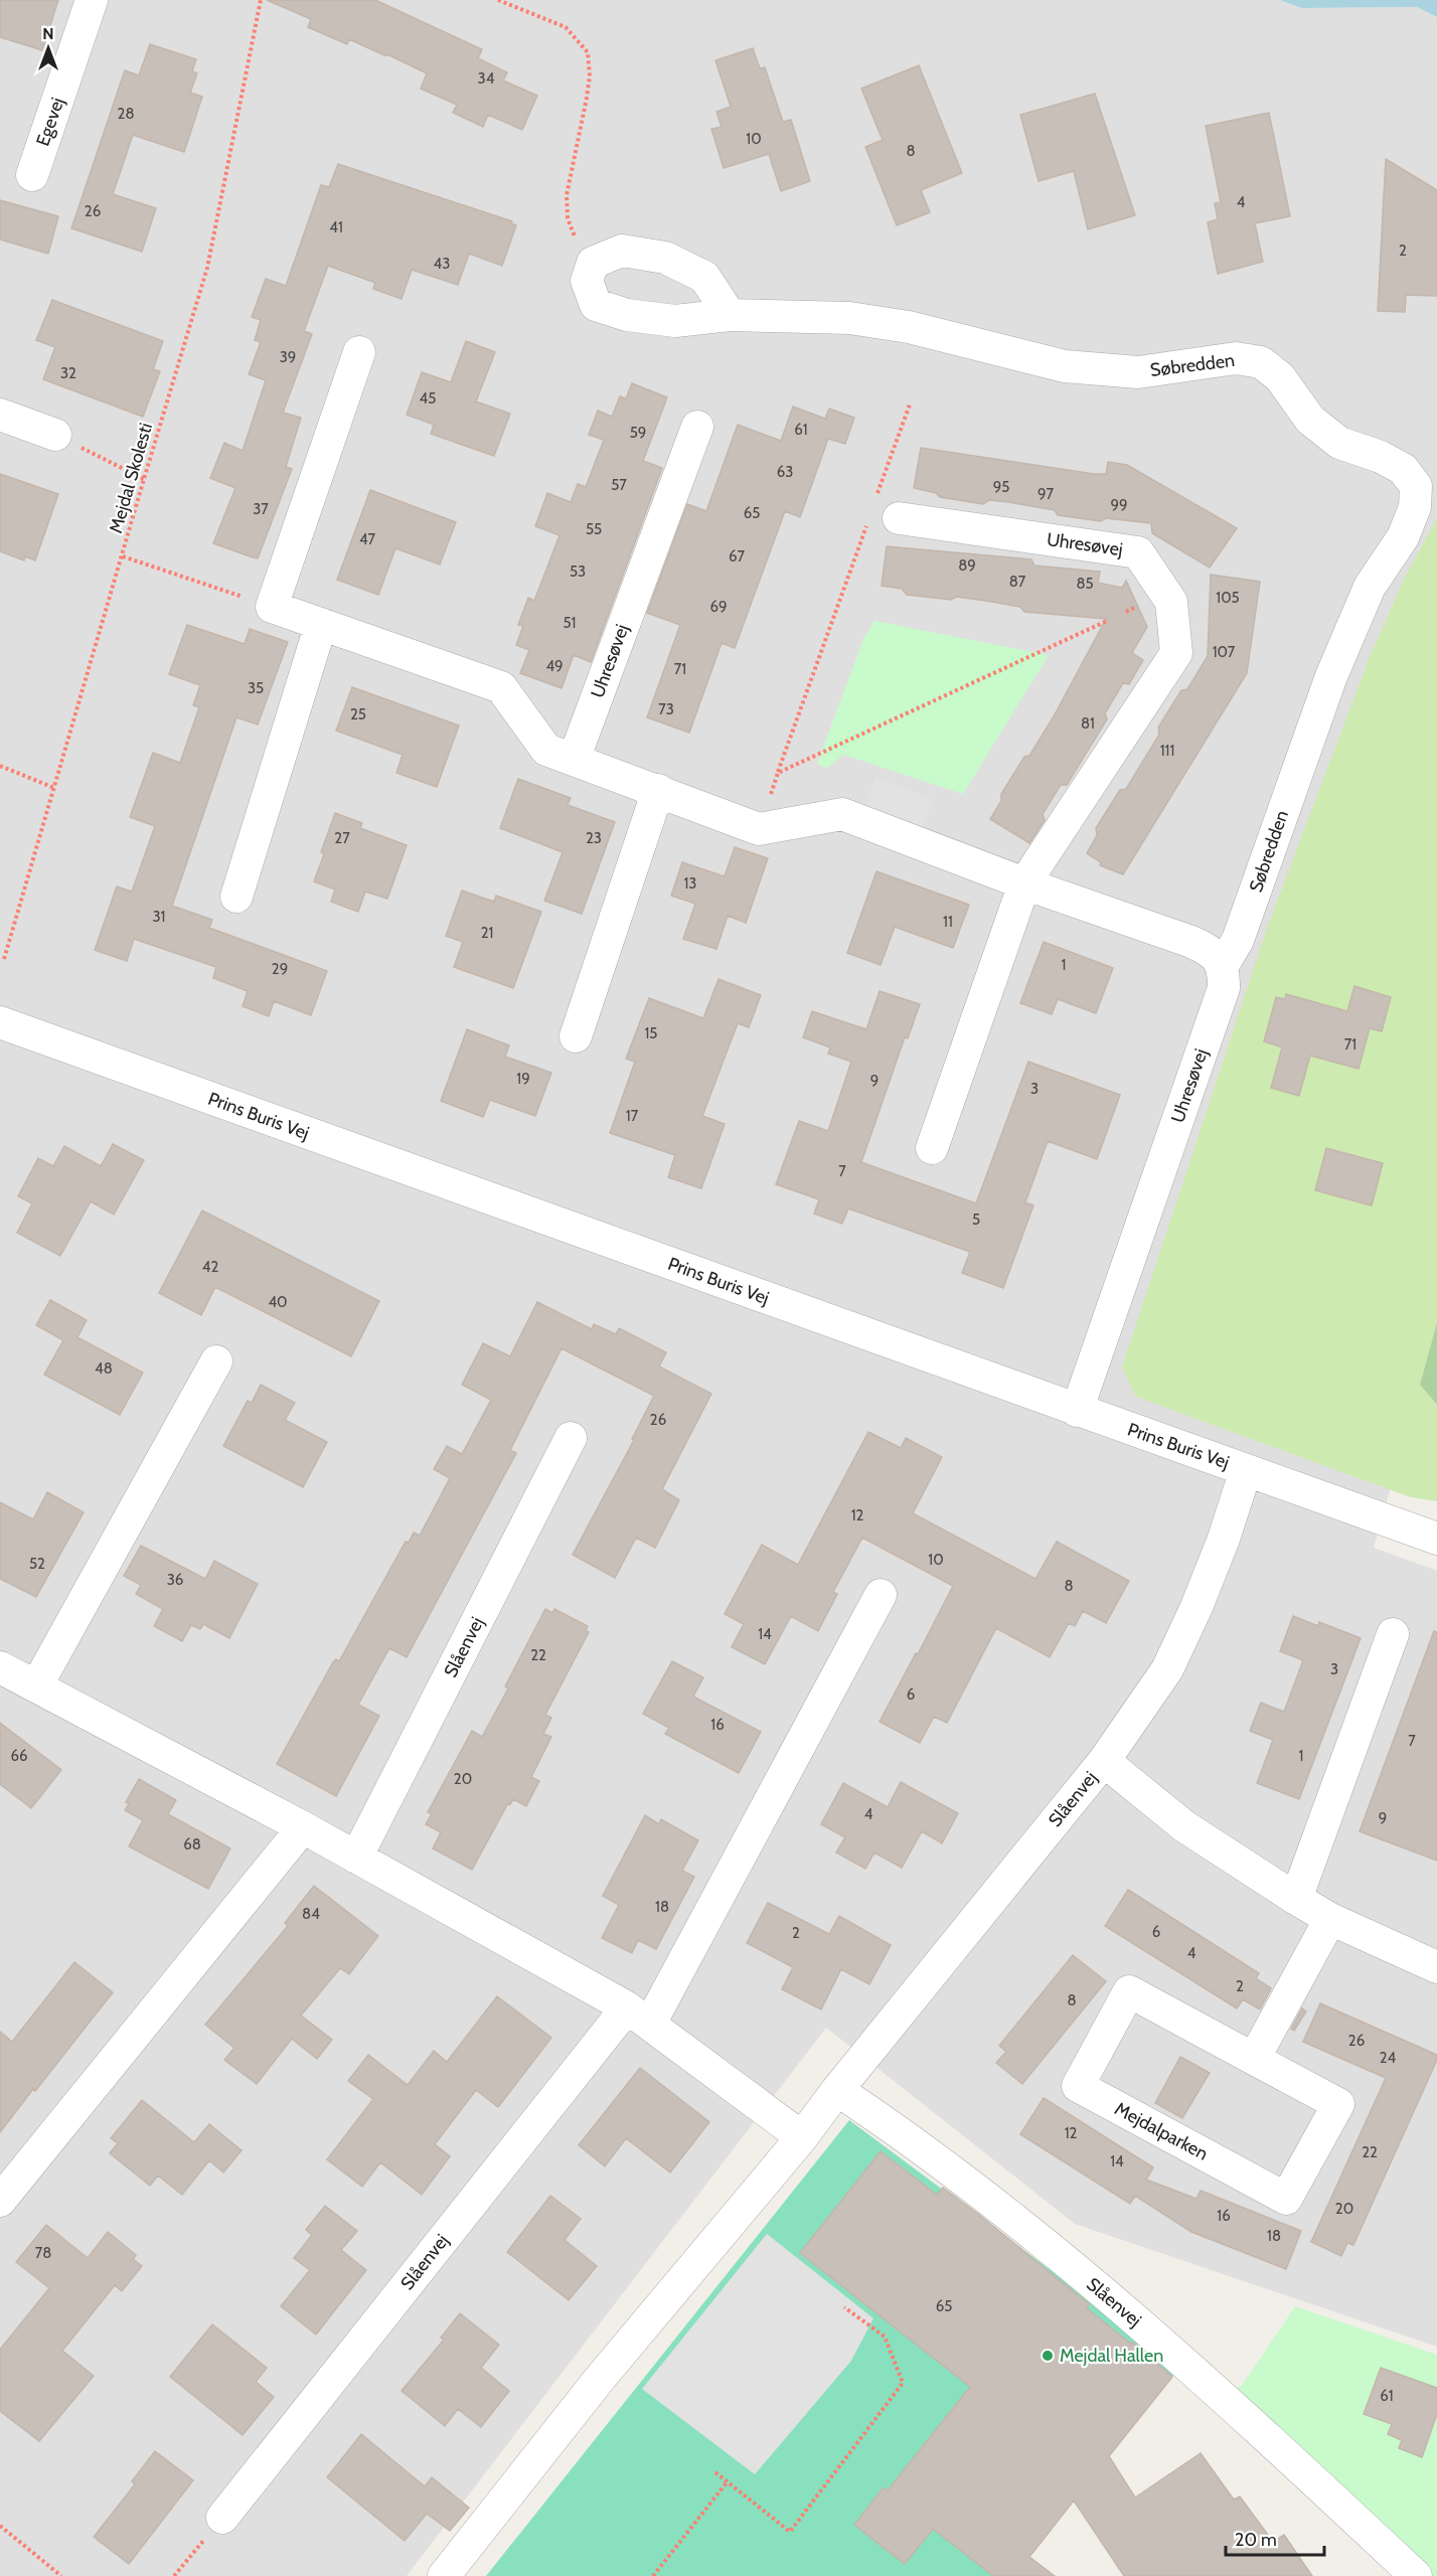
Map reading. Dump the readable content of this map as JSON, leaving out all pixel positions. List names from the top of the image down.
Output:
{
  "streets": {
    "street": [
      "Egevej",
      "Søbredden",
      "Uhresøvej",
      "Prins Buris Vej",
      "Slåenvej",
      "Mejdalparken"
    ],
    "path": ["Mejdal Skolesti"]
  },
  "crossings": [
    ["Søbredden", "Uhresøvej"],
    ["Uhresøvej", "Prins Buris Vej"],
    ["Prins Buris Vej", "Slåenvej"]
  ],
  "places": ["Mejdal Hallen"],
  "house_numbers": [
    "34",
    "28",
    "10",
    "8",
    "4",
    "26",
    "41",
    "2",
    "43",
    "39",
    "32",
    "45",
    "61",
    "59",
    "63",
    "57",
    "95",
    "97",
    "99",
    "37",
    "65",
    "55",
    "47",
    "67",
    "89",
    "53",
    "87",
    "85",
    "105",
    "69",
    "51",
    "107",
    "49",
    "71",
    "35",
    "73",
    "25",
    "81",
    "111",
    "27",
    "23",
    "13",
    "31",
    "11",
    "21",
    "1",
    "29",
    "15",
    "71",
    "19",
    "9",
    "3",
    "17",
    "7",
    "5",
    "42",
    "40",
    "48",
    "26",
    "12",
    "10",
    "52",
    "36",
    "8",
    "14",
    "22",
    "3",
    "6",
    "16",
    "7",
    "66",
    "1",
    "20",
    "4",
    "9",
    "68",
    "18",
    "84",
    "6",
    "2",
    "4",
    "2",
    "8",
    "26",
    "24",
    "12",
    "22",
    "14",
    "20",
    "16",
    "18",
    "78",
    "65",
    "61"
  ],
  "scale_bar": "20 m",
  "north": "top"
}
